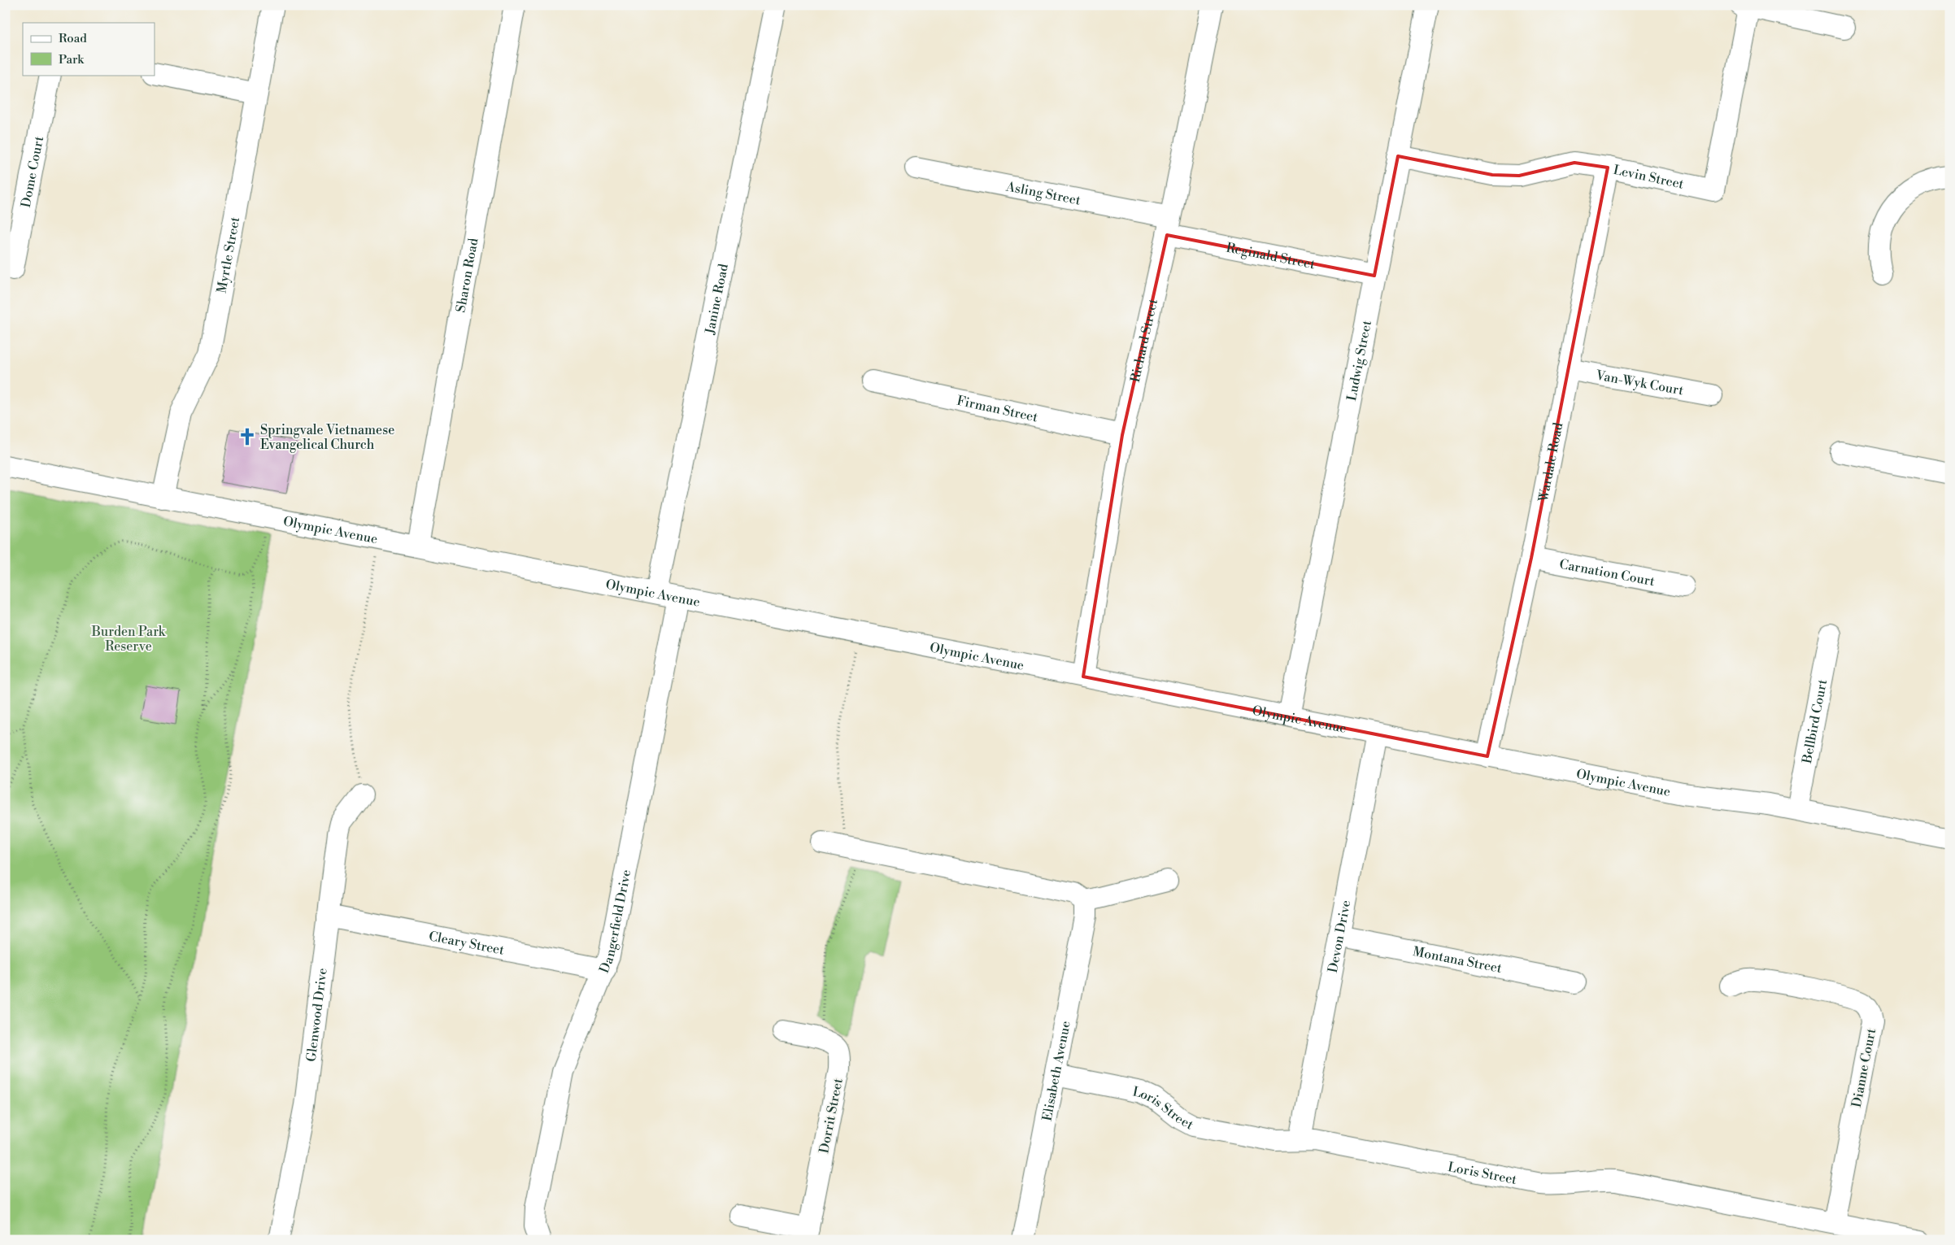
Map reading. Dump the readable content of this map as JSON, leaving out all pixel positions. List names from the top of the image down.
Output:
{
  "streets": {
    "street": [
      "Dome Court",
      "Levin Street",
      "Asling Street",
      "Myrtle Street",
      "Reginald Street",
      "Sharon Road",
      "Janine Road",
      "Richard Street",
      "Ludwig Street",
      "Van-Wyk Court",
      "Firman Street",
      "Wardale Road",
      "Olympic Avenue",
      "Carnation Court",
      "Bellbird Court",
      "Dangerfield Drive",
      "Devon Drive",
      "Cleary Street",
      "Montana Street",
      "Glenwood Drive",
      "Dianne Court",
      "Elisabeth Avenue",
      "Loris Street",
      "Dorrit Street"
    ]
  },
  "crossings": [
    ["Levin Street", "Ludwig Street"],
    ["Levin Street", "Wardale Road"],
    ["Asling Street", "Reginald Street"],
    ["Asling Street", "Richard Street"],
    ["Myrtle Street", "Olympic Avenue"],
    ["Reginald Street", "Richard Street"],
    ["Reginald Street", "Ludwig Street"],
    ["Sharon Road", "Olympic Avenue"],
    ["Janine Road", "Olympic Avenue"],
    ["Richard Street", "Firman Street"],
    ["Richard Street", "Olympic Avenue"],
    ["Ludwig Street", "Olympic Avenue"],
    ["Van-Wyk Court", "Wardale Road"],
    ["Wardale Road", "Olympic Avenue"],
    ["Wardale Road", "Carnation Court"],
    ["Olympic Avenue", "Bellbird Court"],
    ["Olympic Avenue", "Dangerfield Drive"],
    ["Olympic Avenue", "Devon Drive"],
    ["Dangerfield Drive", "Cleary Street"],
    ["Devon Drive", "Montana Street"],
    ["Devon Drive", "Loris Street"],
    ["Cleary Street", "Glenwood Drive"],
    ["Dianne Court", "Loris Street"],
    ["Elisabeth Avenue", "Loris Street"]
  ],
  "parks": ["Burden Park Reserve"],
  "places": {
    "church": ["Springvale Vietnamese Evangelical Church"]
  },
  "legend": ["Road", "Park"]
}
